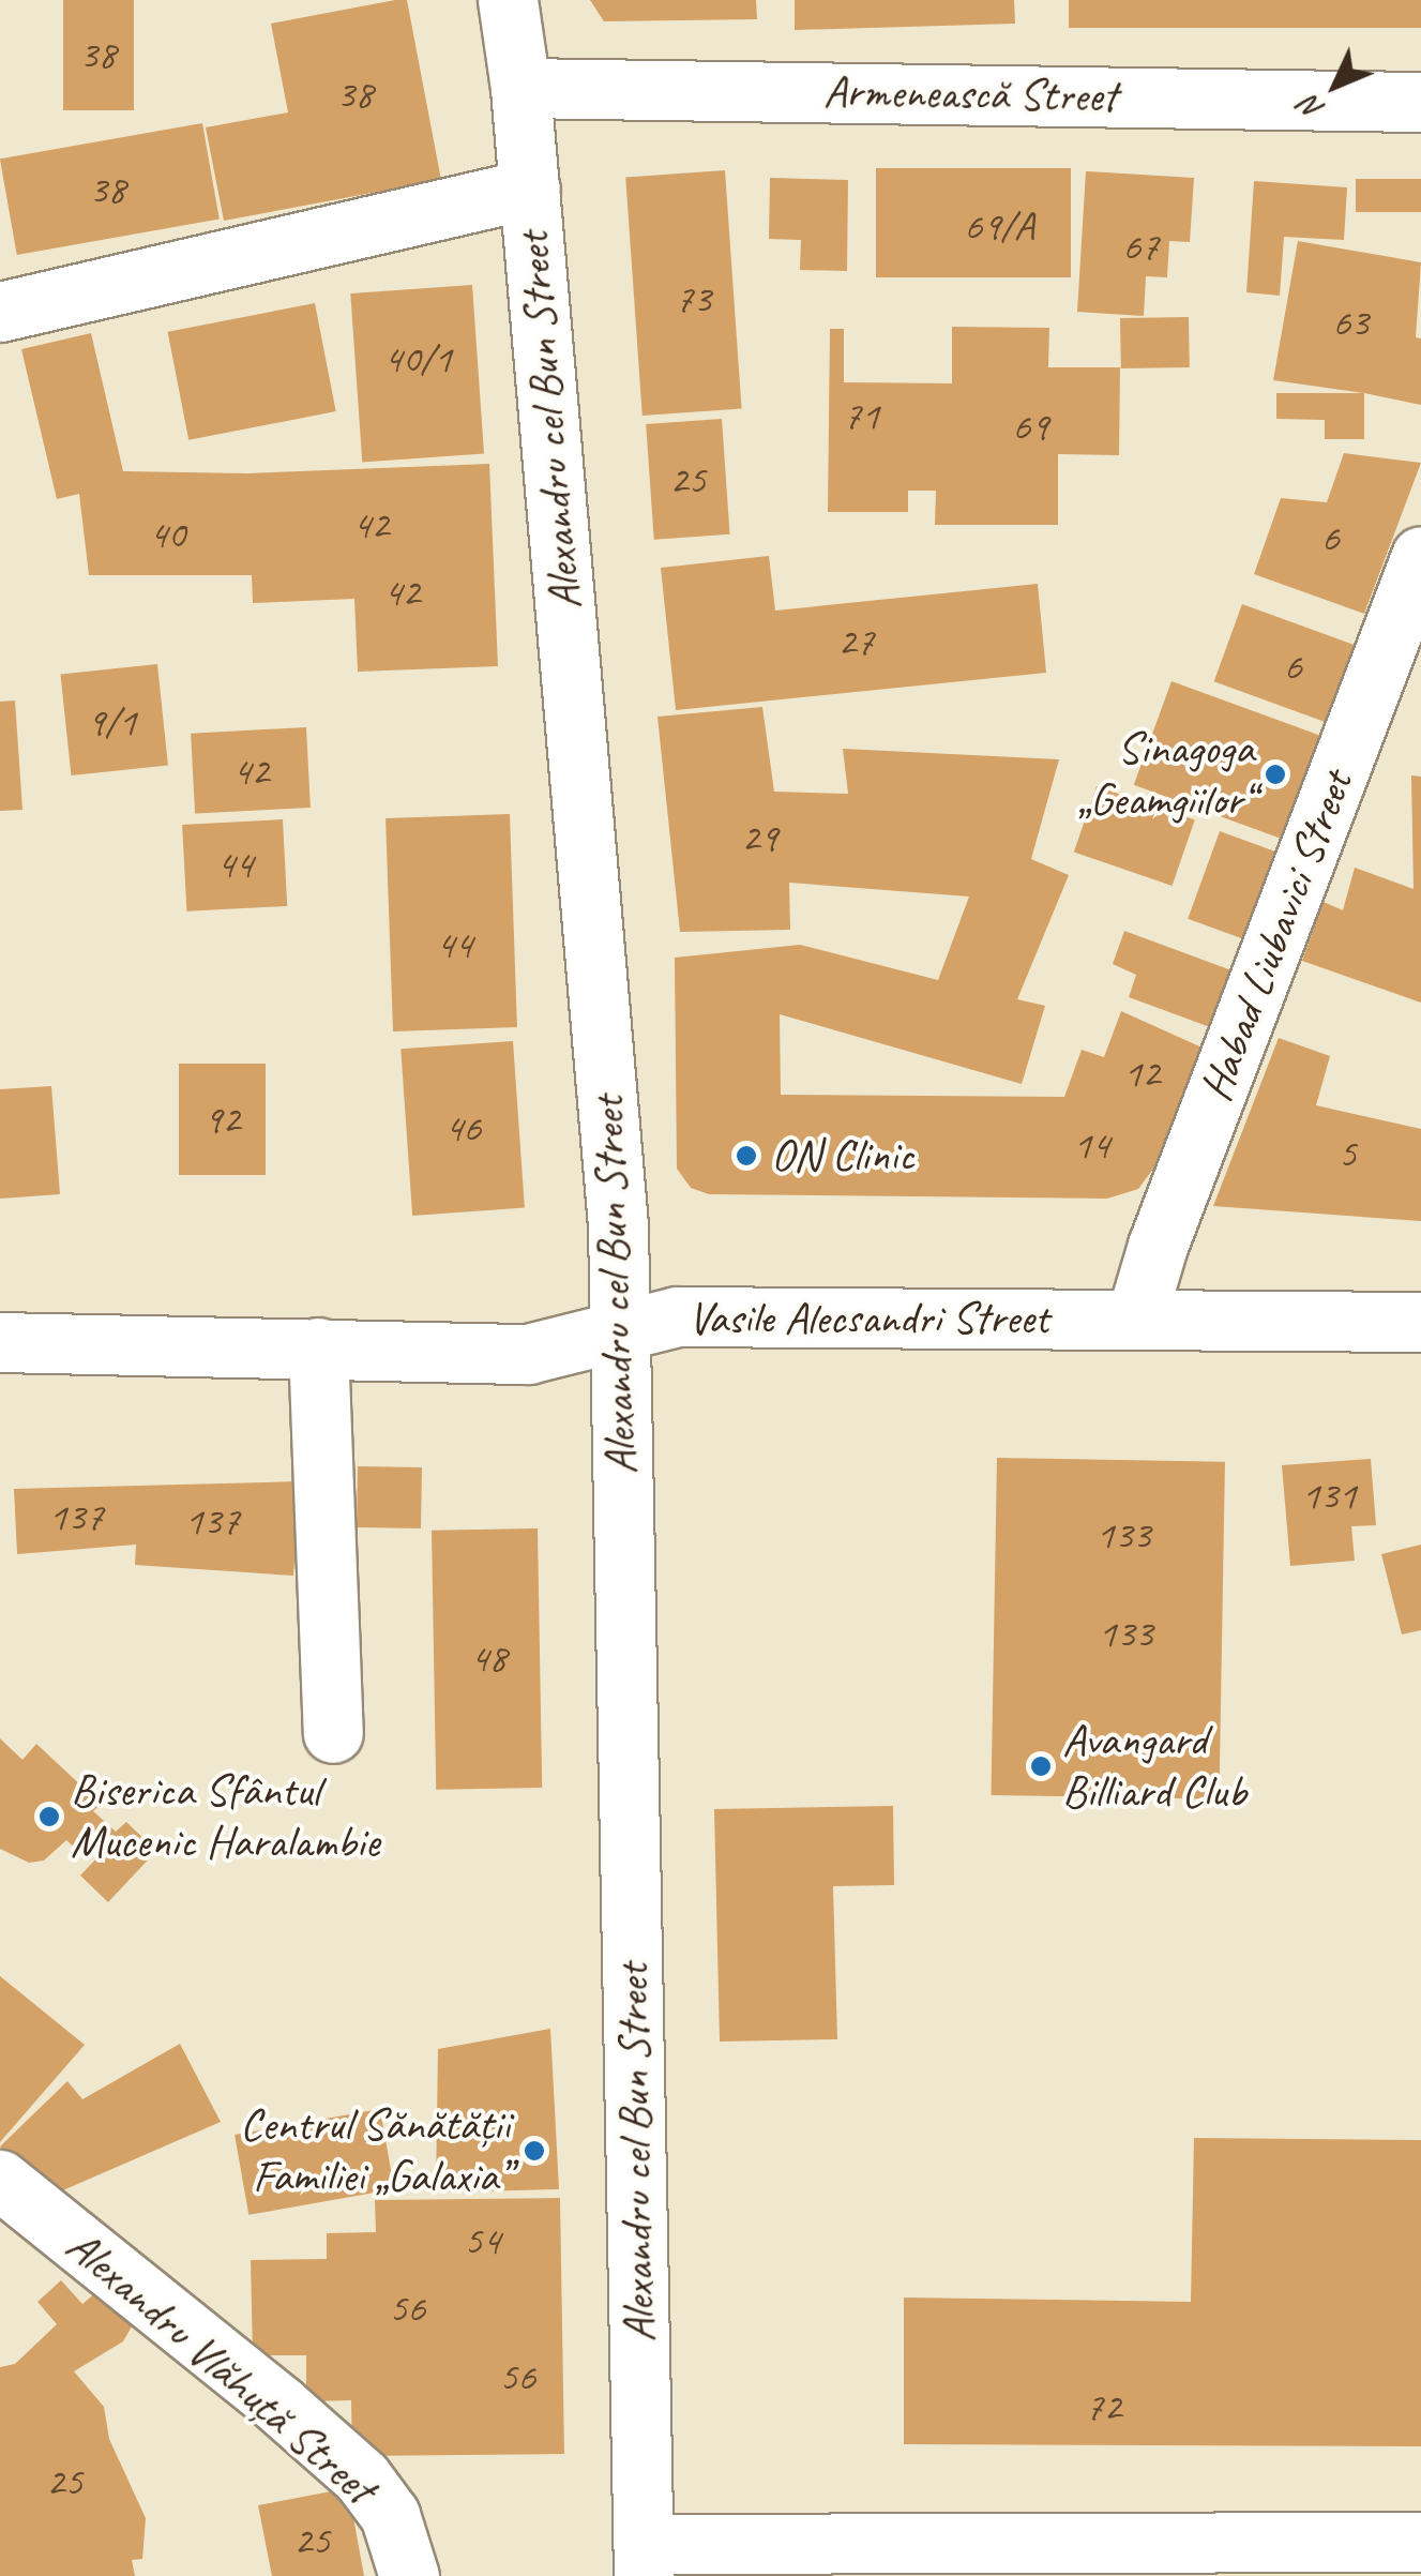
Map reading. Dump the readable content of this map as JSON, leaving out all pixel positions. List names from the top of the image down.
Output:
{
  "streets": {
    "main road": [
      "Armenească Street",
      "Alexandru cel Bun Street",
      "Habad Liubavici Street",
      "Vasile Alecsandri Street",
      "Alexandru Vlăhuță Street"
    ]
  },
  "crossings": [
    ["Armenească Street", "Alexandru cel Bun Street"],
    ["Alexandru cel Bun Street", "Vasile Alecsandri Street"],
    ["Habad Liubavici Street", "Vasile Alecsandri Street"]
  ],
  "places": [
    "Sinagoga „Geamgiilor“",
    "ON Clinic",
    "Avangard Billiard Club",
    "Biserica Sfântul Mucenic Haralambie",
    "Centrul Sănătății Familiei „Galaxia”"
  ],
  "house_numbers": [
    "38",
    "38",
    "38",
    "69/A",
    "67",
    "73",
    "63",
    "40/1",
    "71",
    "69",
    "25",
    "42",
    "40",
    "6",
    "42",
    "27",
    "6",
    "9/1",
    "42",
    "29",
    "44",
    "44",
    "12",
    "92",
    "46",
    "14",
    "5",
    "131",
    "137",
    "137",
    "133",
    "133",
    "48",
    "54",
    "56",
    "56",
    "72",
    "25",
    "25"
  ],
  "north": "bottom left"
}
